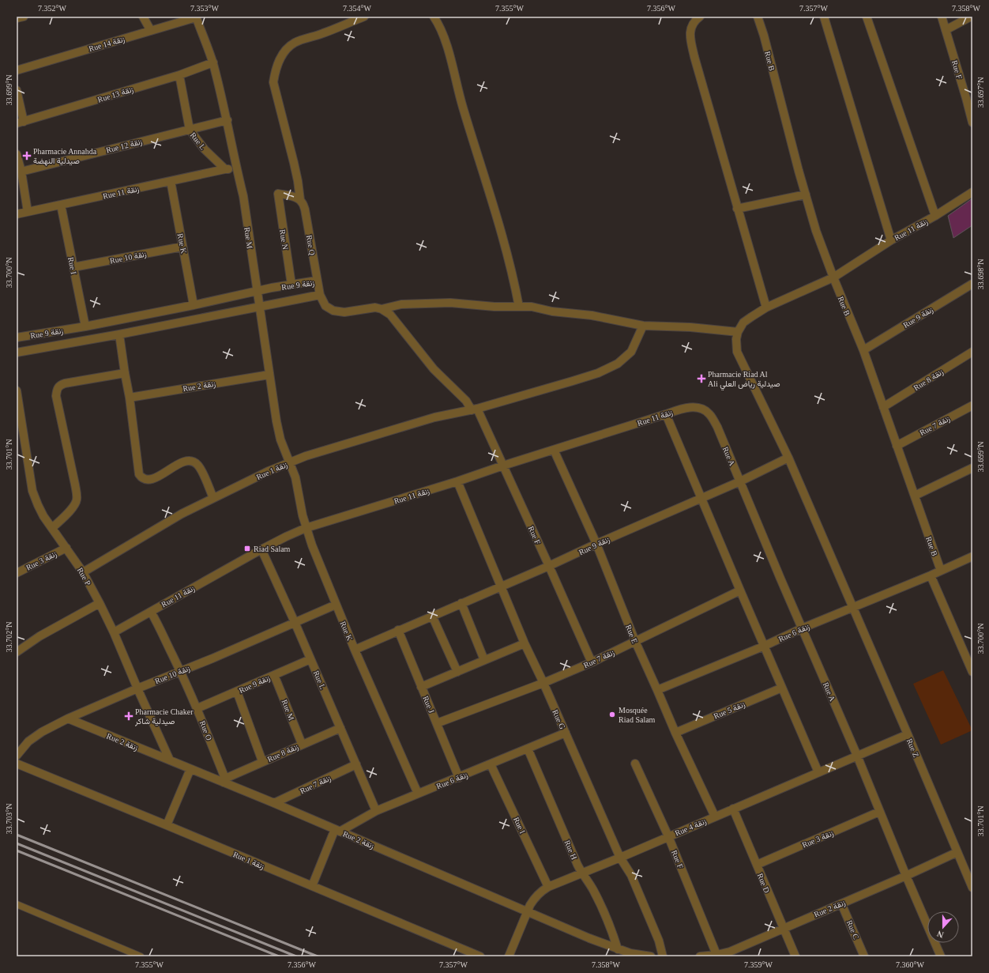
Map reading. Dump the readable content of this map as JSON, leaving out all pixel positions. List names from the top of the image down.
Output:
{
  "streets": {
    "street": [
      "Rue 14 زنقة",
      "Rue B",
      "Rue F",
      "Rue 13 زنقة",
      "Rue L",
      "Rue 12 زنقة",
      "Rue 11 زنقة",
      "Rue M",
      "Rue N",
      "Rue K",
      "Rue Q",
      "Rue 10 زنقة",
      "Rue I",
      "Rue 9 زنقة",
      "Rue 8 زنقة",
      "Rue 2 زنقة",
      "Rue 7 زنقة",
      "Rue A",
      "Rue 1 زنقة",
      "Rue 3 زنقة",
      "Rue P",
      "Rue 6 زنقة",
      "Rue E",
      "Rue J",
      "Rue 5 زنقة",
      "Rue G",
      "Rue O",
      "Rue Z",
      "Rue 4 زنقة",
      "Rue H",
      "Rue D",
      "Rue C"
    ]
  },
  "crossings": [
    ["Rue 14 زنقة", "Rue M"],
    ["Rue B", "Rue 11 زنقة"],
    ["Rue B", "Rue 9 زنقة"],
    ["Rue B", "Rue 8 زنقة"],
    ["Rue B", "Rue 7 زنقة"],
    ["Rue F", "Rue 11 زنقة"],
    ["Rue F", "Rue 9 زنقة"],
    ["Rue F", "Rue 2 زنقة"],
    ["Rue F", "Rue 7 زنقة"],
    ["Rue F", "Rue 1 زنقة"],
    ["Rue F", "Rue 4 زنقة"],
    ["Rue 13 زنقة", "Rue L"],
    ["Rue 13 زنقة", "Rue M"],
    ["Rue L", "Rue 12 زنقة"],
    ["Rue L", "Rue 11 زنقة"],
    ["Rue L", "Rue 10 زنقة"],
    ["Rue L", "Rue 9 زنقة"],
    ["Rue L", "Rue 8 زنقة"],
    ["Rue L", "Rue 7 زنقة"],
    ["Rue L", "Rue 6 زنقة"],
    ["Rue 12 زنقة", "Rue M"],
    ["Rue 11 زنقة", "Rue K"],
    ["Rue 11 زنقة", "Rue I"],
    ["Rue 11 زنقة", "Rue A"],
    ["Rue 11 زنقة", "Rue P"],
    ["Rue 11 زنقة", "Rue E"],
    ["Rue 11 زنقة", "Rue G"],
    ["Rue 11 زنقة", "Rue O"],
    ["Rue M", "Rue K"],
    ["Rue M", "Rue 9 زنقة"],
    ["Rue M", "Rue 8 زنقة"],
    ["Rue M", "Rue 2 زنقة"],
    ["Rue M", "Rue 1 زنقة"],
    ["Rue N", "Rue Q"],
    ["Rue N", "Rue 9 زنقة"],
    ["Rue K", "Rue 10 زنقة"],
    ["Rue K", "Rue 9 زنقة"],
    ["Rue K", "Rue 1 زنقة"],
    ["Rue K", "Rue 6 زنقة"],
    ["Rue Q", "Rue 9 زنقة"],
    ["Rue 10 زنقة", "Rue I"],
    ["Rue 10 زنقة", "Rue 2 زنقة"],
    ["Rue 10 زنقة", "Rue P"],
    ["Rue 10 زنقة", "Rue O"],
    ["Rue I", "Rue 9 زنقة"],
    ["Rue I", "Rue 6 زنقة"],
    ["Rue I", "Rue 4 زنقة"],
    ["Rue 9 زنقة", "Rue A"],
    ["Rue 9 زنقة", "Rue E"],
    ["Rue 9 زنقة", "Rue J"],
    ["Rue 9 زنقة", "Rue G"],
    ["Rue 9 زنقة", "Rue O"],
    ["Rue 8 زنقة", "Rue 2 زنقة"],
    ["Rue 8 زنقة", "Rue O"],
    ["Rue 2 زنقة", "Rue 7 زنقة"],
    ["Rue 2 زنقة", "Rue A"],
    ["Rue 2 زنقة", "Rue P"],
    ["Rue 2 زنقة", "Rue 6 زنقة"],
    ["Rue 2 زنقة", "Rue O"],
    ["Rue 2 زنقة", "Rue Z"],
    ["Rue 2 زنقة", "Rue 4 زنقة"],
    ["Rue 2 زنقة", "Rue H"],
    ["Rue 2 زنقة", "Rue D"],
    ["Rue 2 زنقة", "Rue C"],
    ["Rue 7 زنقة", "Rue E"],
    ["Rue 7 زنقة", "Rue J"],
    ["Rue 7 زنقة", "Rue G"],
    ["Rue A", "Rue 3 زنقة"],
    ["Rue A", "Rue 6 زنقة"],
    ["Rue A", "Rue 4 زنقة"],
    ["Rue 1 زنقة", "Rue P"],
    ["Rue 3 زنقة", "Rue P"],
    ["Rue 3 زنقة", "Rue D"],
    ["Rue 6 زنقة", "Rue E"],
    ["Rue 6 زنقة", "Rue J"],
    ["Rue 6 زنقة", "Rue G"],
    ["Rue 6 زنقة", "Rue Z"],
    ["Rue 6 زنقة", "Rue H"],
    ["Rue E", "Rue 5 زنقة"],
    ["Rue E", "Rue 4 زنقة"],
    ["Rue G", "Rue 4 زنقة"],
    ["Rue Z", "Rue 4 زنقة"],
    ["Rue 4 زنقة", "Rue H"],
    ["Rue 4 زنقة", "Rue D"]
  ],
  "places": {
    "health": ["Pharmacie Annahda صيدلية النهضة", "Pharmacie Riad Al Ali صيدلية رياض العلي", "Pharmacie Chaker صيدلية شاكر"],
    "transit": ["Riad Salam"],
    "other": ["Mosquée Riad Salam"]
  },
  "north": "bottom",
  "coordinates": [
    "7.352°W",
    "7.353°W",
    "7.354°W",
    "7.355°W",
    "7.356°W",
    "7.357°W",
    "7.358°W",
    "33.699°N",
    "33.697°N",
    "33.700°N",
    "33.698°N",
    "33.701°N",
    "33.702°N",
    "33.703°N",
    "7.359°W",
    "7.360°W"
  ]
}
